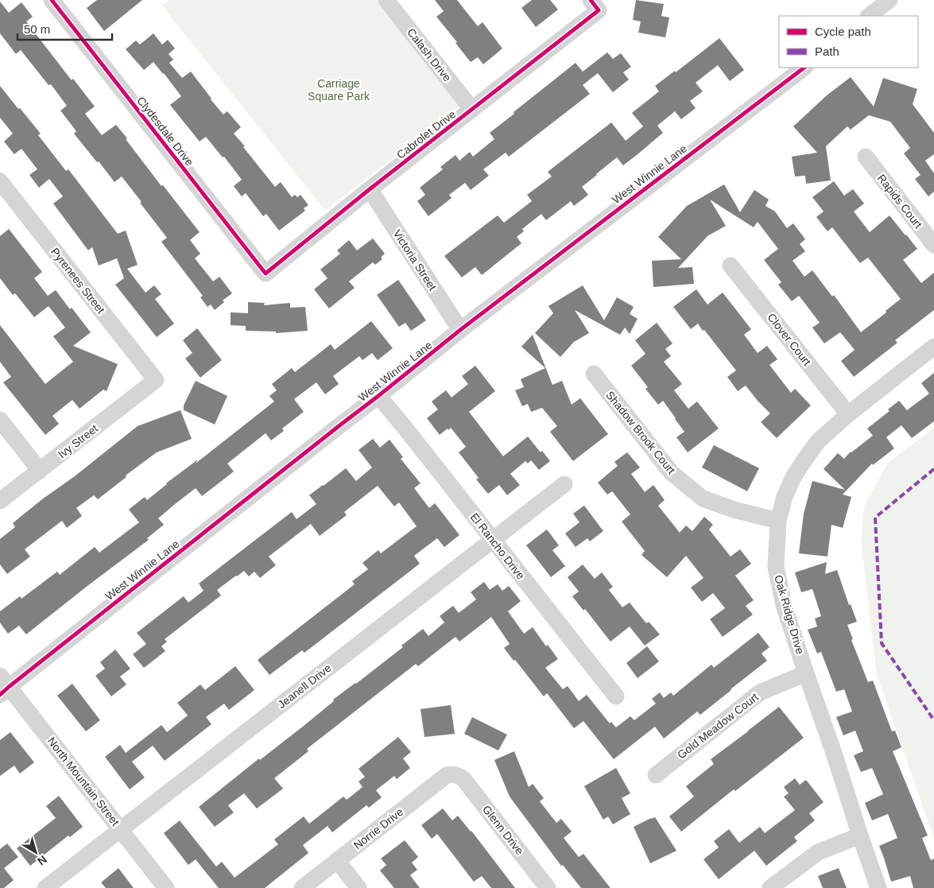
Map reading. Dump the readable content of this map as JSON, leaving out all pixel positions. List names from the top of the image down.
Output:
{
  "streets": {
    "street": [
      "Calash Drive",
      "Clydesdale Drive",
      "Cabrolet Drive",
      "West Winnie Lane",
      "Rapids Court",
      "Victoria Street",
      "Pyrenees Street",
      "Clover Court",
      "Shadow Brook Court",
      "Ivy Street",
      "El Rancho Drive",
      "Oak Ridge Drive",
      "Jeanell Drive",
      "Gold Meadow Court",
      "North Mountain Street",
      "Norrie Drive",
      "Glenn Drive"
    ]
  },
  "crossings": [
    ["Calash Drive", "Cabrolet Drive"],
    ["Clydesdale Drive", "Cabrolet Drive"],
    ["Cabrolet Drive", "Victoria Street"],
    ["West Winnie Lane", "Victoria Street"],
    ["West Winnie Lane", "El Rancho Drive"],
    ["West Winnie Lane", "North Mountain Street"],
    ["Pyrenees Street", "Ivy Street"],
    ["Clover Court", "Oak Ridge Drive"],
    ["Shadow Brook Court", "Oak Ridge Drive"],
    ["El Rancho Drive", "Jeanell Drive"],
    ["Oak Ridge Drive", "Gold Meadow Court"],
    ["Jeanell Drive", "North Mountain Street"],
    ["Norrie Drive", "Glenn Drive"]
  ],
  "parks": ["Carriage Square Park"],
  "legend": ["Cycle path", "Path"],
  "scale_bar": "50 m",
  "north": "bottom right"
}
